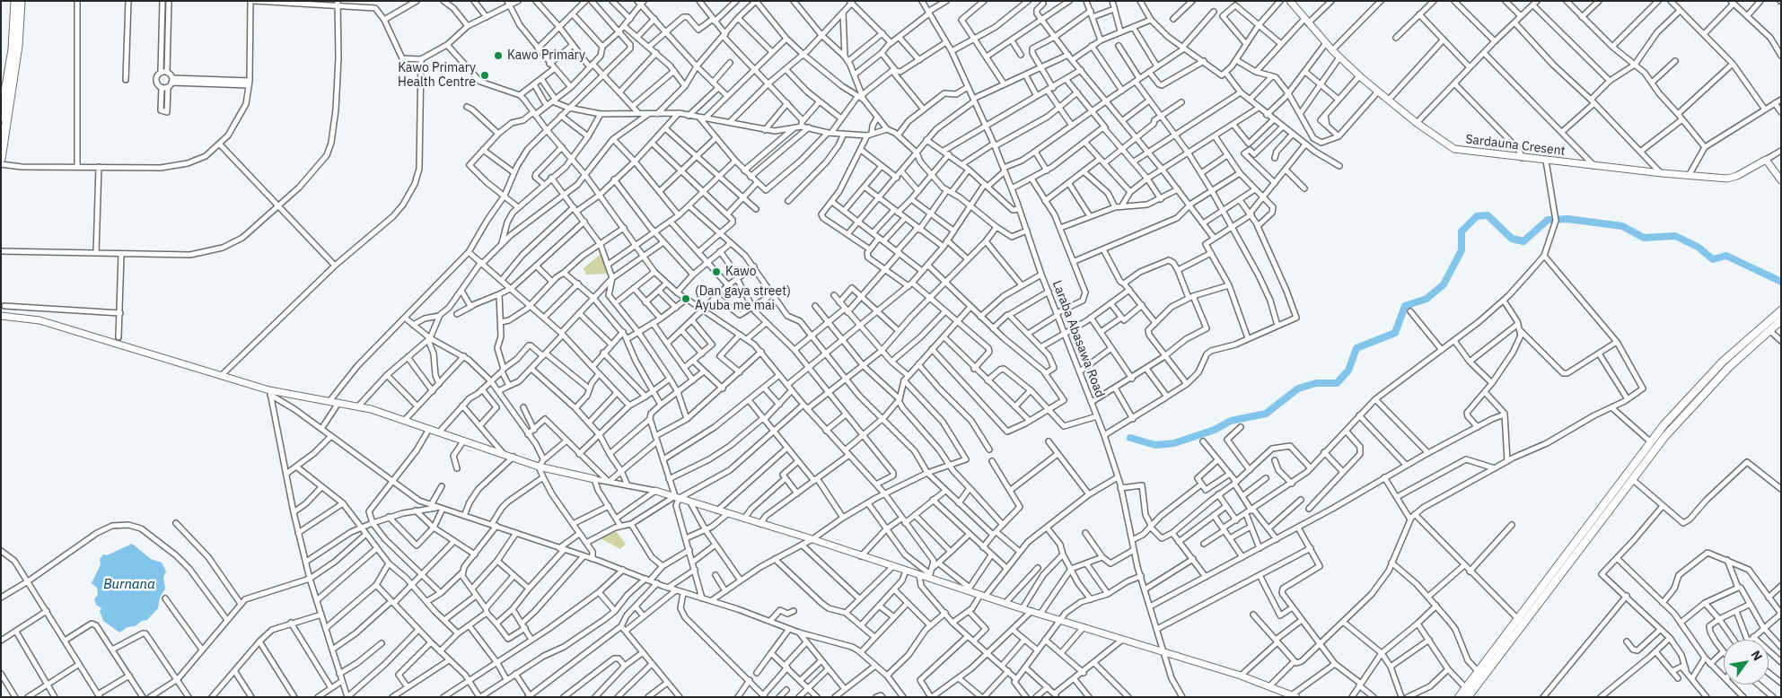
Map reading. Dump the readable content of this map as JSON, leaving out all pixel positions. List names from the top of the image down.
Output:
{
  "streets": {
    "street": ["Sardauna Cresent", "Laraba Abasawa Road"]
  },
  "water": ["Burnana"],
  "places": [
    "Kawo Primary",
    "Kawo Primary Health Centre",
    "Kawo",
    "(Dan gaya street) Ayuba me mai"
  ],
  "north": "top right"
}
